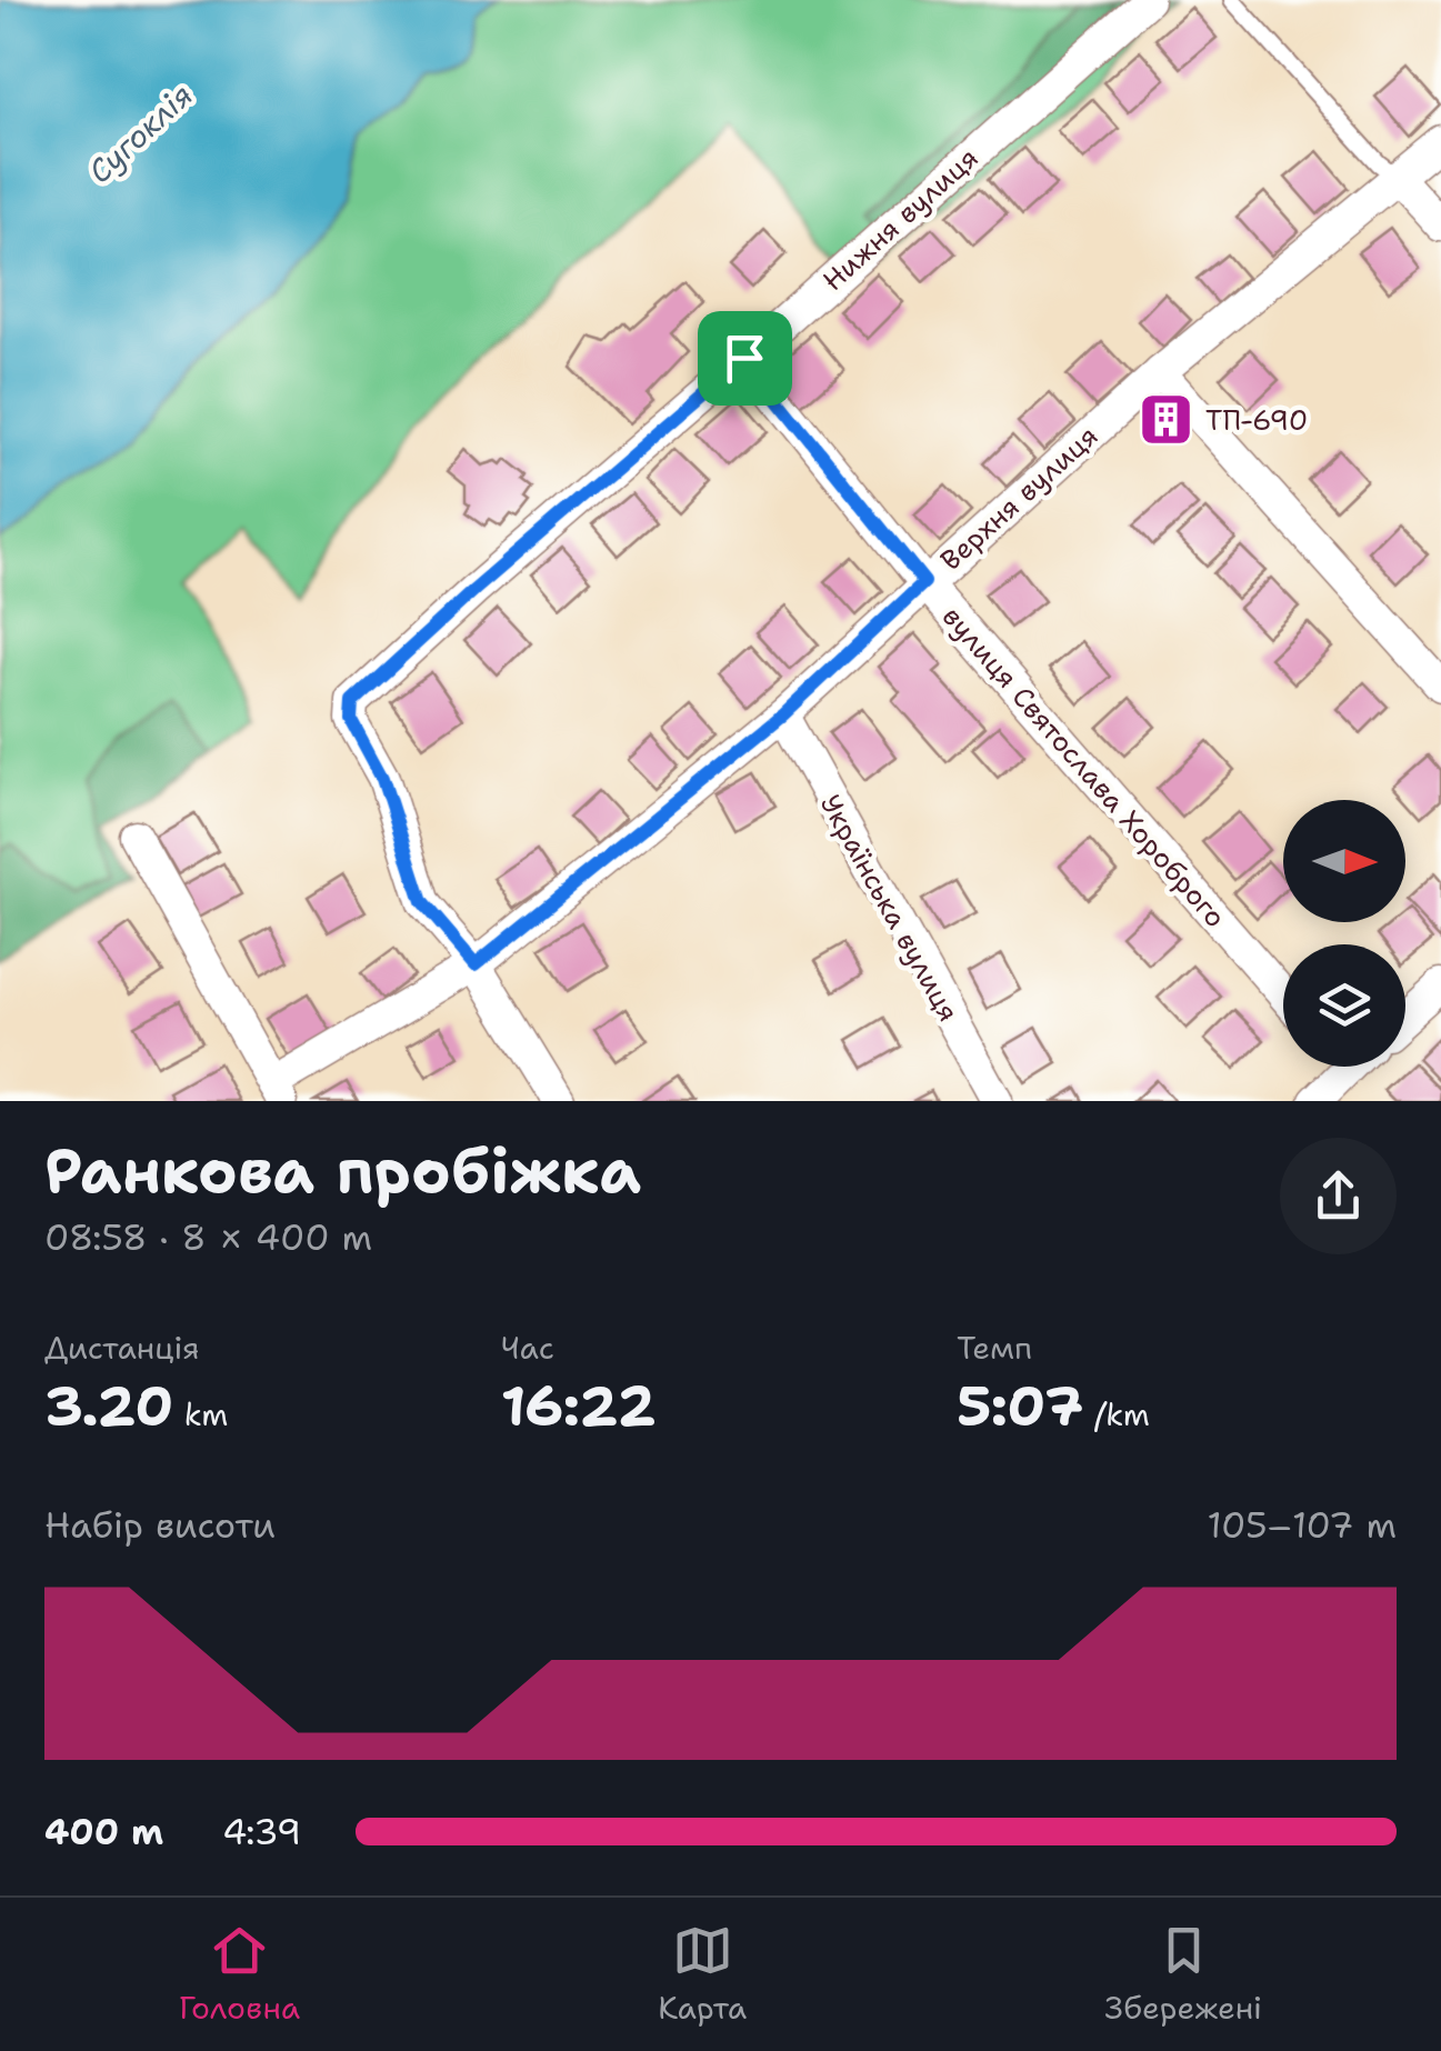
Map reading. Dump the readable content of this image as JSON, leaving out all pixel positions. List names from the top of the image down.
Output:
{
  "streets": {
    "street": [
      "Нижня вулиця",
      "Верхня вулиця",
      "вулиця Святослава Хороброго",
      "Українська вулиця"
    ]
  },
  "crossings": [
    ["Нижня вулиця", "Верхня вулиця"],
    ["Нижня вулиця", "вулиця Святослава Хороброго"],
    ["Верхня вулиця", "вулиця Святослава Хороброго"],
    ["Верхня вулиця", "Українська вулиця"]
  ],
  "water": ["Сугоклія"],
  "places": {
    "building": ["ТП-690"]
  },
  "north": "right",
  "page": {
    "heading": ["Ранкова пробіжка", "08:58 · 8 × 400 m"],
    "stats": [
      ["Дистанція", "3.20 km"],
      ["Час", "16:22"],
      ["Темп", "5:07 /km"]
    ],
    "chart": ["Набір висоти", "105–107 m"],
    "list": [
      {
        "name": "400 m",
        "note": "4:39"
      }
    ],
    "tabs": ["Головна", "Карта", "Збережені"]
  }
}
